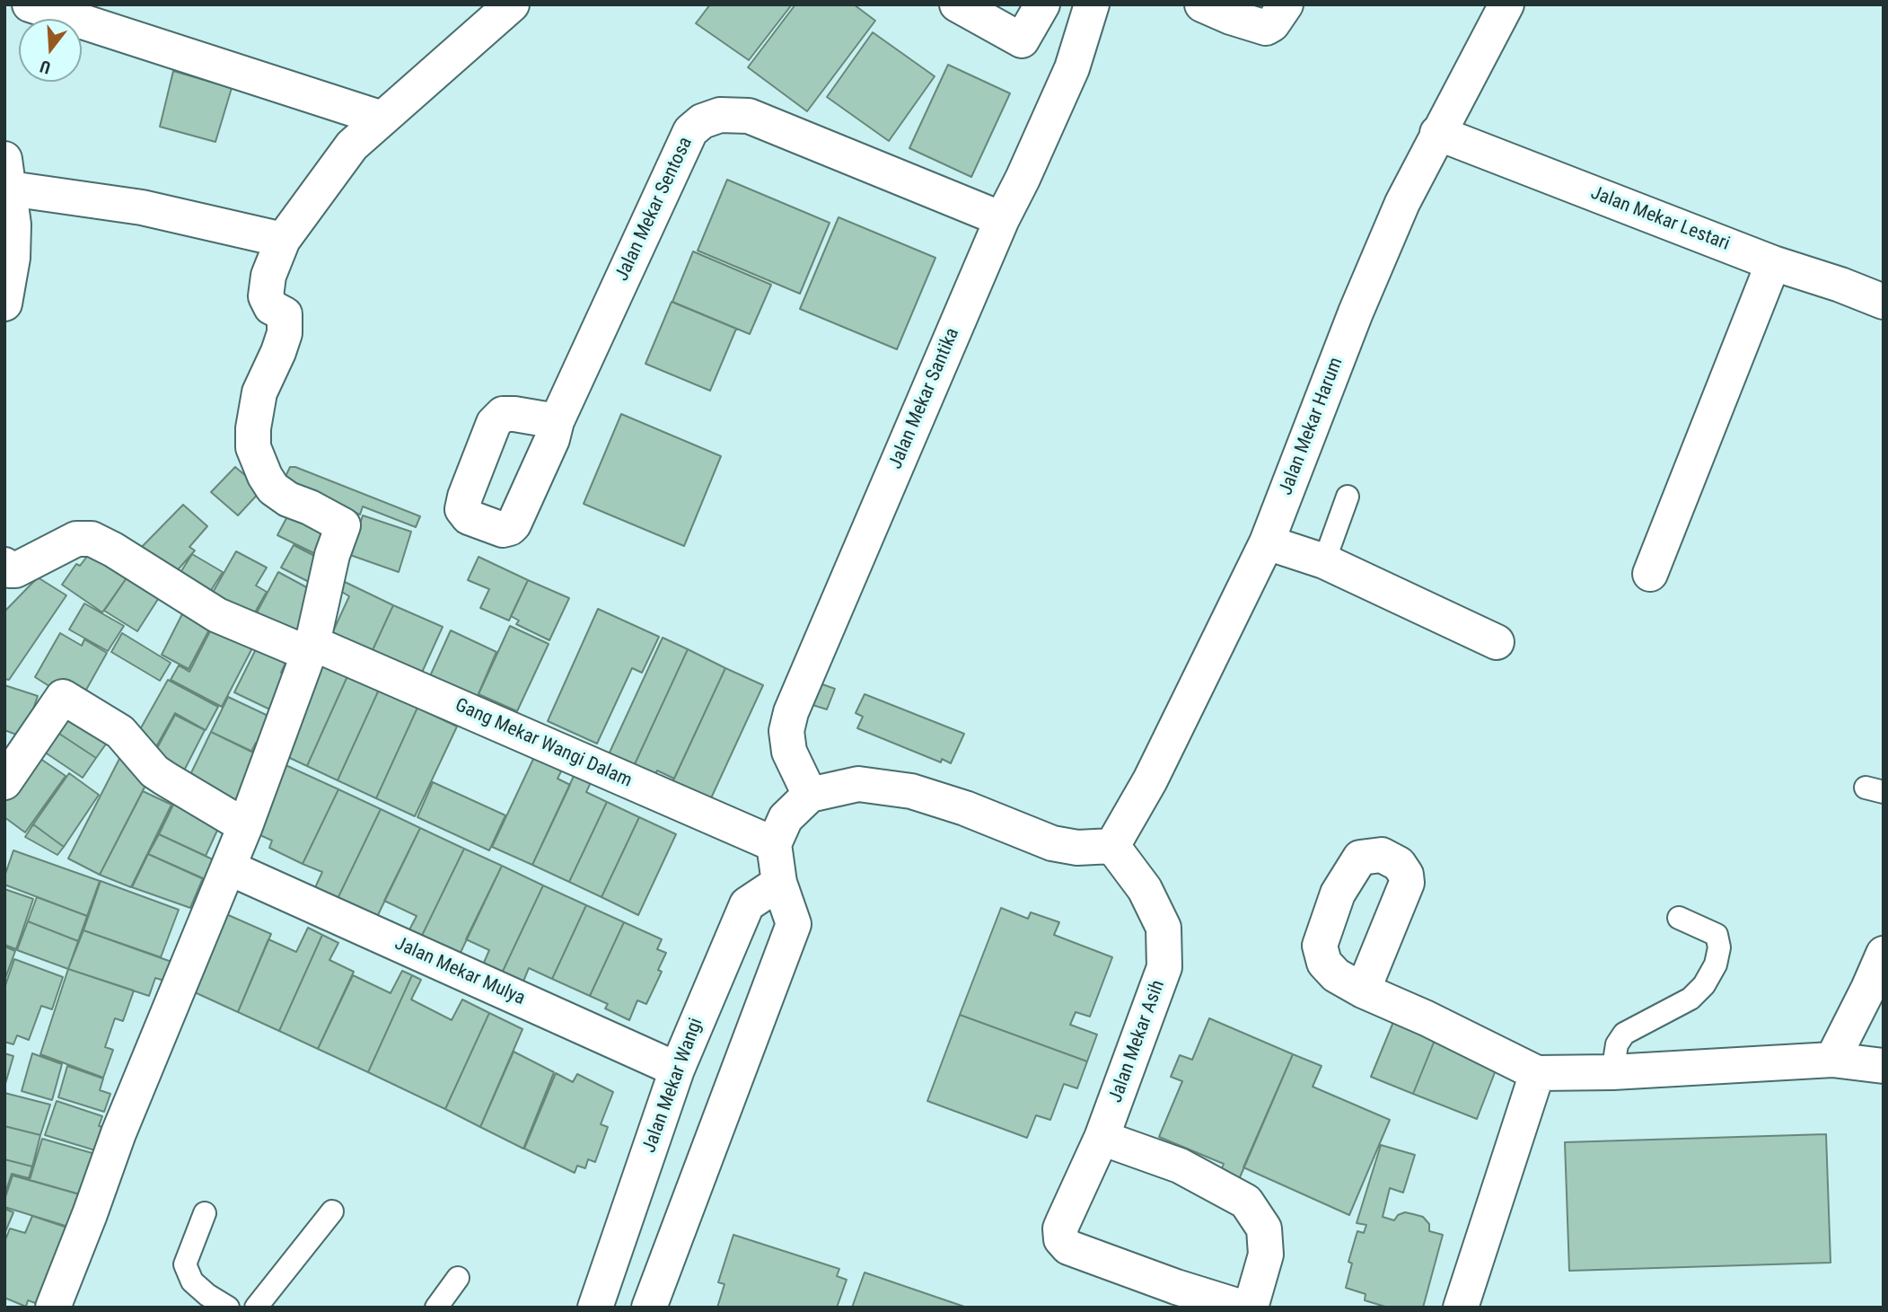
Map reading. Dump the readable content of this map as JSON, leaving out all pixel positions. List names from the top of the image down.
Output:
{
  "streets": {
    "street": [
      "Jalan Mekar Sentosa",
      "Jalan Mekar Lestari",
      "Jalan Mekar Santika",
      "Jalan Mekar Harum",
      "Gang Mekar Wangi Dalam",
      "Jalan Mekar Mulya",
      "Jalan Mekar Asih",
      "Jalan Mekar Wangi"
    ]
  },
  "crossings": [
    ["Jalan Mekar Sentosa", "Jalan Mekar Santika"],
    ["Jalan Mekar Lestari", "Jalan Mekar Harum"],
    ["Jalan Mekar Harum", "Jalan Mekar Asih"],
    ["Jalan Mekar Mulya", "Jalan Mekar Wangi"]
  ],
  "north": "bottom"
}
